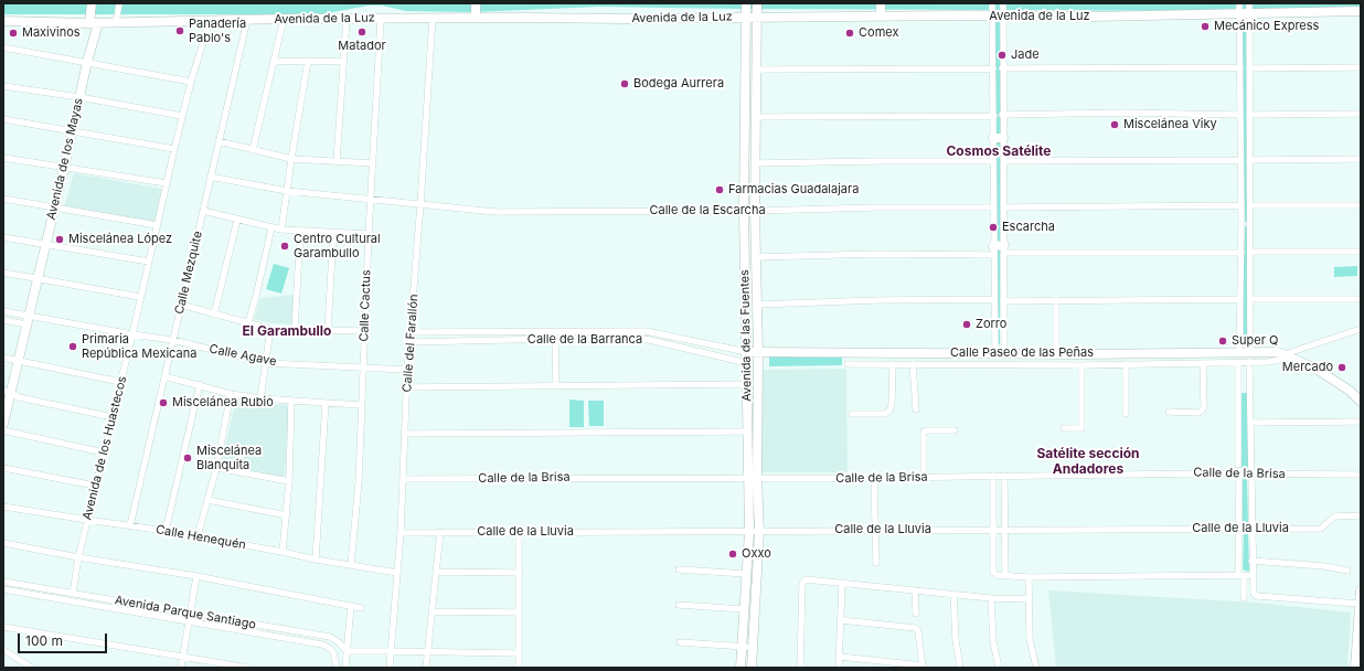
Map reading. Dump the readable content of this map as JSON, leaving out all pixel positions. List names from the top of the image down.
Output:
{
  "streets": {
    "main road": [
      "Avenida de la Luz",
      "Avenida de los Mayas",
      "Avenida de las Fuentes",
      "Calle de la Barranca",
      "Calle Paseo de las Peñas"
    ],
    "street": [
      "Calle de la Escarcha",
      "Calle Mezquite",
      "Calle Cactus",
      "Calle del Farallón",
      "Calle Agave",
      "Avenida de los Huastecos",
      "Calle de la Brisa",
      "Calle de la Lluvia",
      "Calle Henequén",
      "Avenida Parque Santiago"
    ]
  },
  "crossings": [
    ["Avenida de la Luz", "Avenida de los Mayas"],
    ["Avenida de la Luz", "Calle Mezquite"],
    ["Avenida de la Luz", "Calle Cactus"],
    ["Avenida de la Luz", "Avenida de las Fuentes"],
    ["Avenida de la Luz", "Calle del Farallón"],
    ["Avenida de la Luz", "Avenida de los Huastecos"],
    ["Avenida de los Mayas", "Calle Agave"],
    ["Calle de la Escarcha", "Calle Mezquite"],
    ["Calle de la Escarcha", "Calle Cactus"],
    ["Calle de la Escarcha", "Avenida de las Fuentes"],
    ["Calle de la Escarcha", "Calle del Farallón"],
    ["Calle Mezquite", "Calle Agave"],
    ["Calle Mezquite", "Calle Henequén"],
    ["Calle Cactus", "Calle Agave"],
    ["Calle Cactus", "Calle Henequén"],
    ["Avenida de las Fuentes", "Calle de la Barranca"],
    ["Avenida de las Fuentes", "Calle Paseo de las Peñas"],
    ["Avenida de las Fuentes", "Calle de la Brisa"],
    ["Avenida de las Fuentes", "Calle de la Lluvia"],
    ["Calle de la Barranca", "Calle del Farallón"],
    ["Calle de la Barranca", "Calle Paseo de las Peñas"],
    ["Calle del Farallón", "Calle Agave"],
    ["Calle del Farallón", "Calle de la Brisa"],
    ["Calle del Farallón", "Calle de la Lluvia"],
    ["Calle del Farallón", "Calle Henequén"],
    ["Calle Agave", "Avenida de los Huastecos"],
    ["Avenida de los Huastecos", "Calle Henequén"],
    ["Avenida de los Huastecos", "Avenida Parque Santiago"]
  ],
  "districts": ["Cosmos Satélite", "El Garambullo", "Satélite sección Andadores"],
  "places": [
    "Mecánico Express",
    "Panadería Pablo's",
    "Matador",
    "Maxivinos",
    "Comex",
    "Jade",
    "Bodega Aurrera",
    "Miscelánea Viky",
    "Farmacias Guadalajara",
    "Escarcha",
    "Miscelánea López",
    "Centro Cultural Garambullo",
    "Zorro",
    "Super Q",
    "Primaria República Mexicana",
    "Mercado",
    "Miscelánea Rubio",
    "Miscelánea Blanquita",
    "Oxxo"
  ],
  "scale_bar": "100 m"
}
